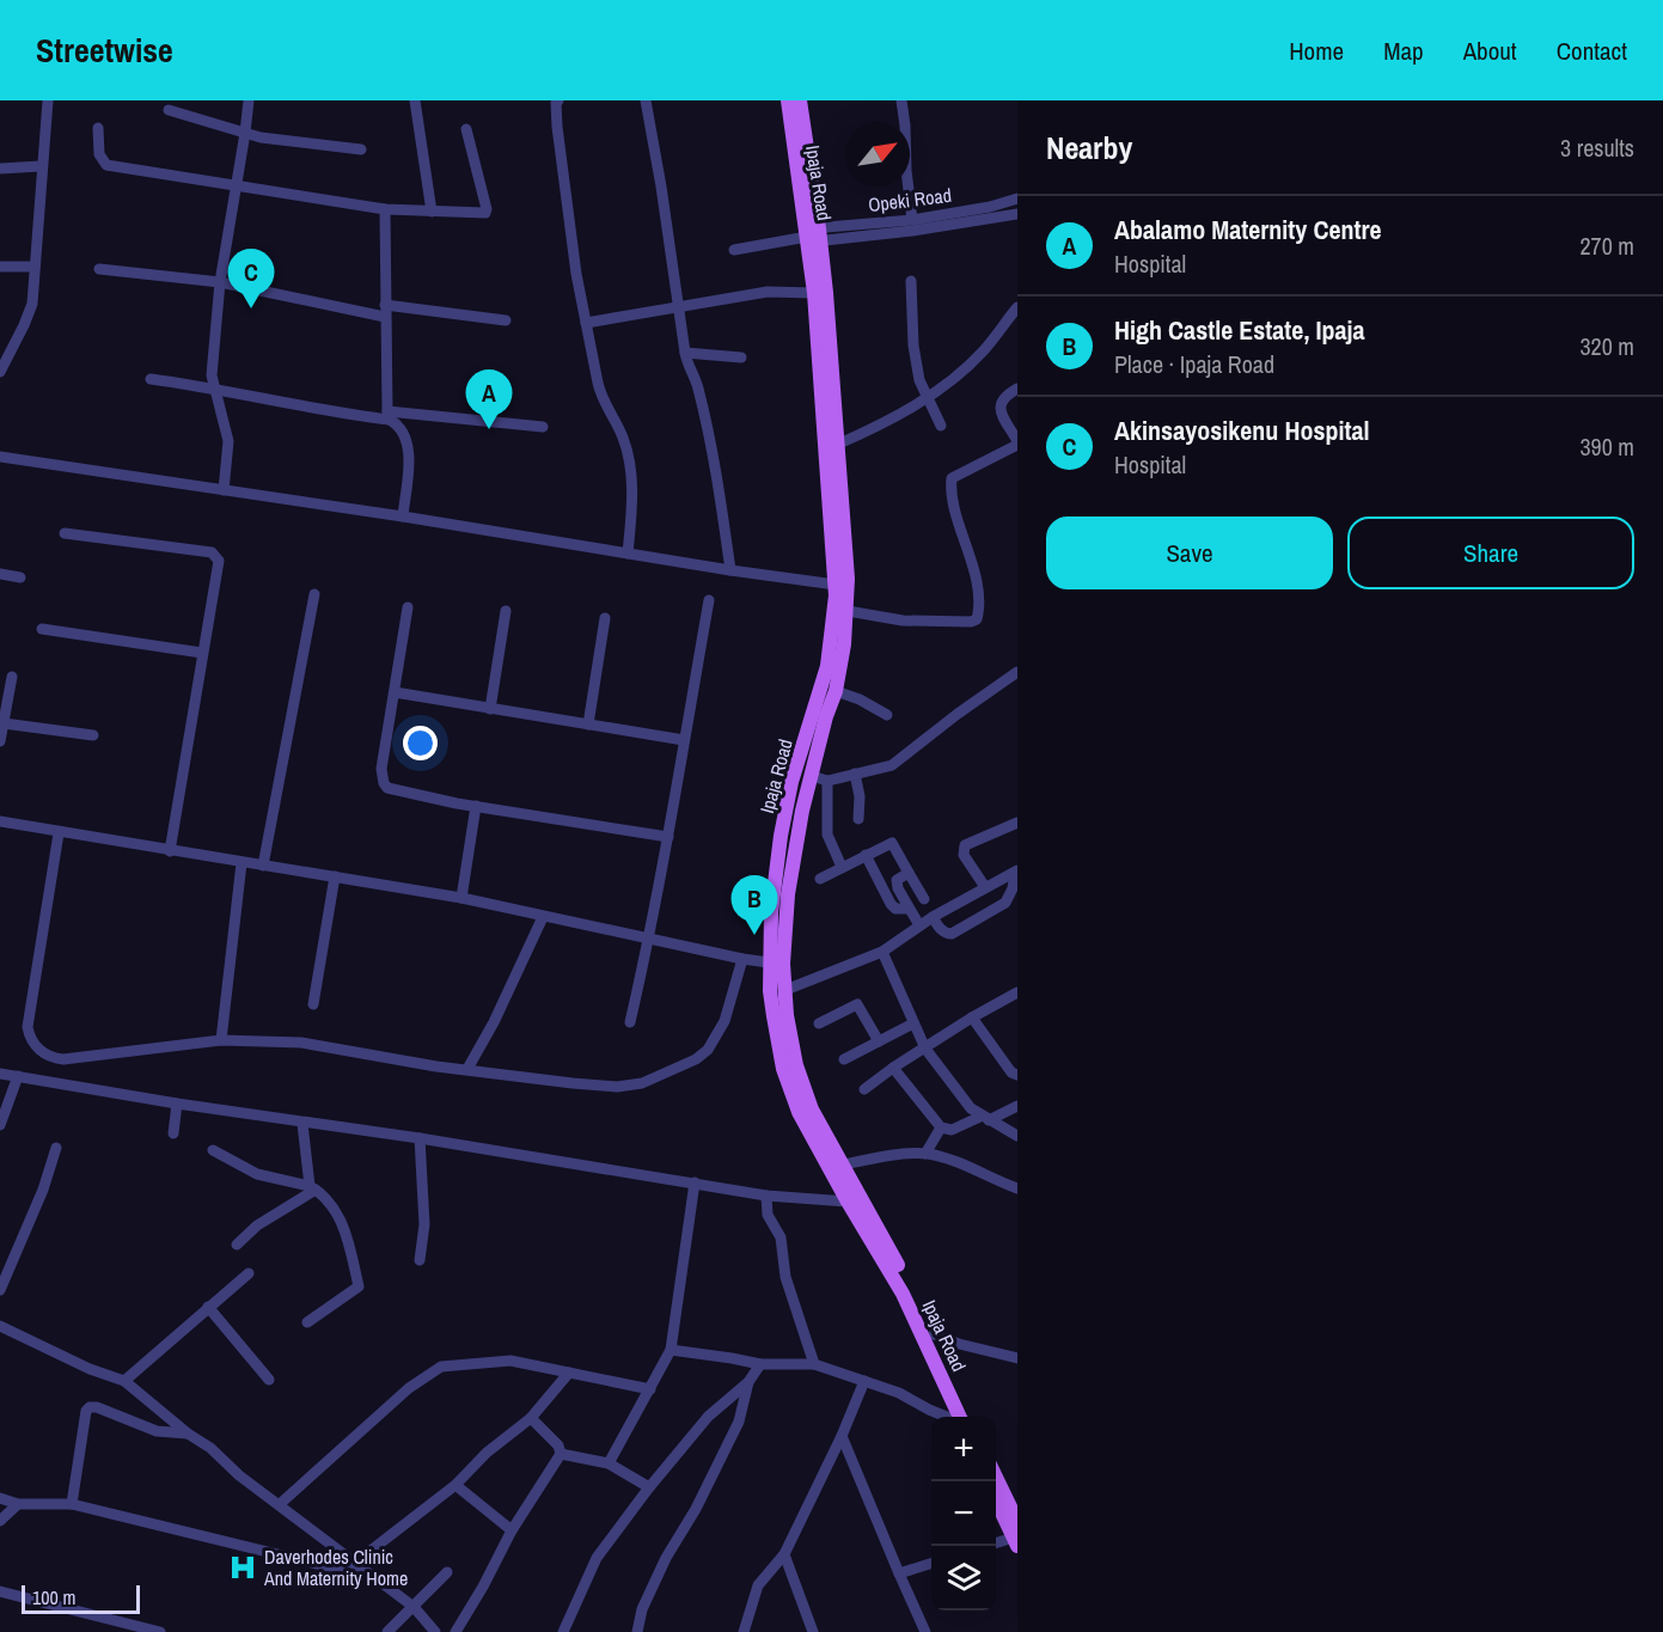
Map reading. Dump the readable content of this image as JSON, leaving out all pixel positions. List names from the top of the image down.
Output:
{
  "streets": {
    "main road": ["Ipaja Road"],
    "street": ["Opeki Road"]
  },
  "crossings": [
    ["Ipaja Road", "Opeki Road"]
  ],
  "places": {
    "hospital": ["Daverhodes Clinic And Maternity Home"]
  },
  "scale_bar": "100 m",
  "north": "top right",
  "page": {
    "header": "Streetwise",
    "nav": [
      "Home",
      "Map",
      "About",
      "Contact"
    ],
    "heading": ["Nearby", "3 results"],
    "list": [
      {
        "mark": "A",
        "name": "Abalamo Maternity Centre",
        "note": "Hospital",
        "value": "270 m"
      },
      {
        "mark": "B",
        "name": "High Castle Estate, Ipaja",
        "note": "Place · Ipaja Road",
        "value": "320 m"
      },
      {
        "mark": "C",
        "name": "Akinsayosikenu Hospital",
        "note": "Hospital",
        "value": "390 m"
      }
    ],
    "pins": ["C", "A", "B"],
    "buttons": ["Save", "Share"],
    "map_buttons": ["+", "−"],
    "scale": "100 m"
  }
}
